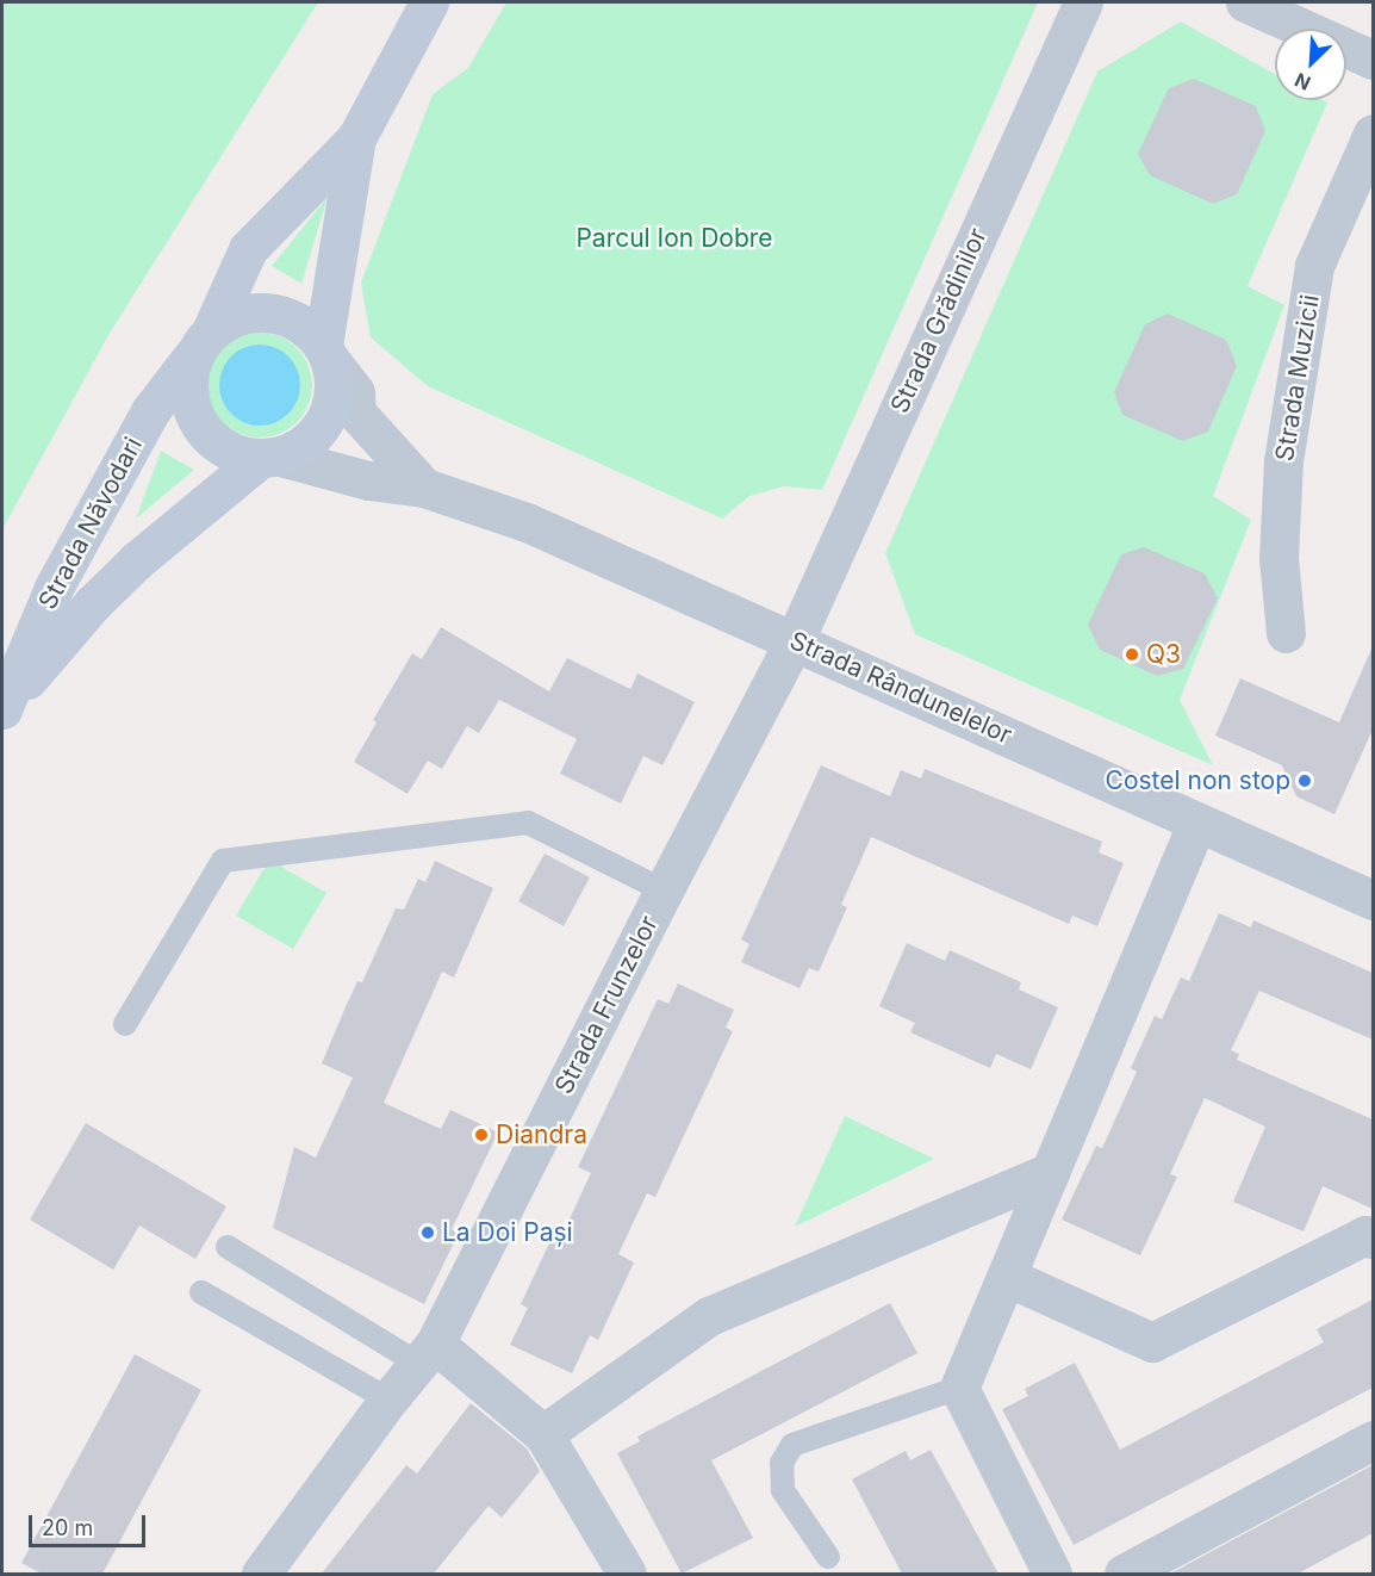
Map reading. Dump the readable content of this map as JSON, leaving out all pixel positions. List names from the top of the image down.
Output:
{
  "streets": {
    "main road": ["Strada Năvodari"],
    "street": [
      "Strada Grădinilor",
      "Strada Muzicii",
      "Strada Rândunelelor",
      "Strada Frunzelor"
    ]
  },
  "crossings": [
    ["Strada Grădinilor", "Strada Rândunelelor"],
    ["Strada Grădinilor", "Strada Frunzelor"],
    ["Strada Năvodari", "Strada Rândunelelor"],
    ["Strada Rândunelelor", "Strada Frunzelor"]
  ],
  "parks": ["Parcul Ion Dobre"],
  "places": [
    "Q3",
    "Costel non stop",
    "Diandra",
    "La Doi Pași"
  ],
  "scale_bar": "20 m",
  "north": "bottom left"
}
